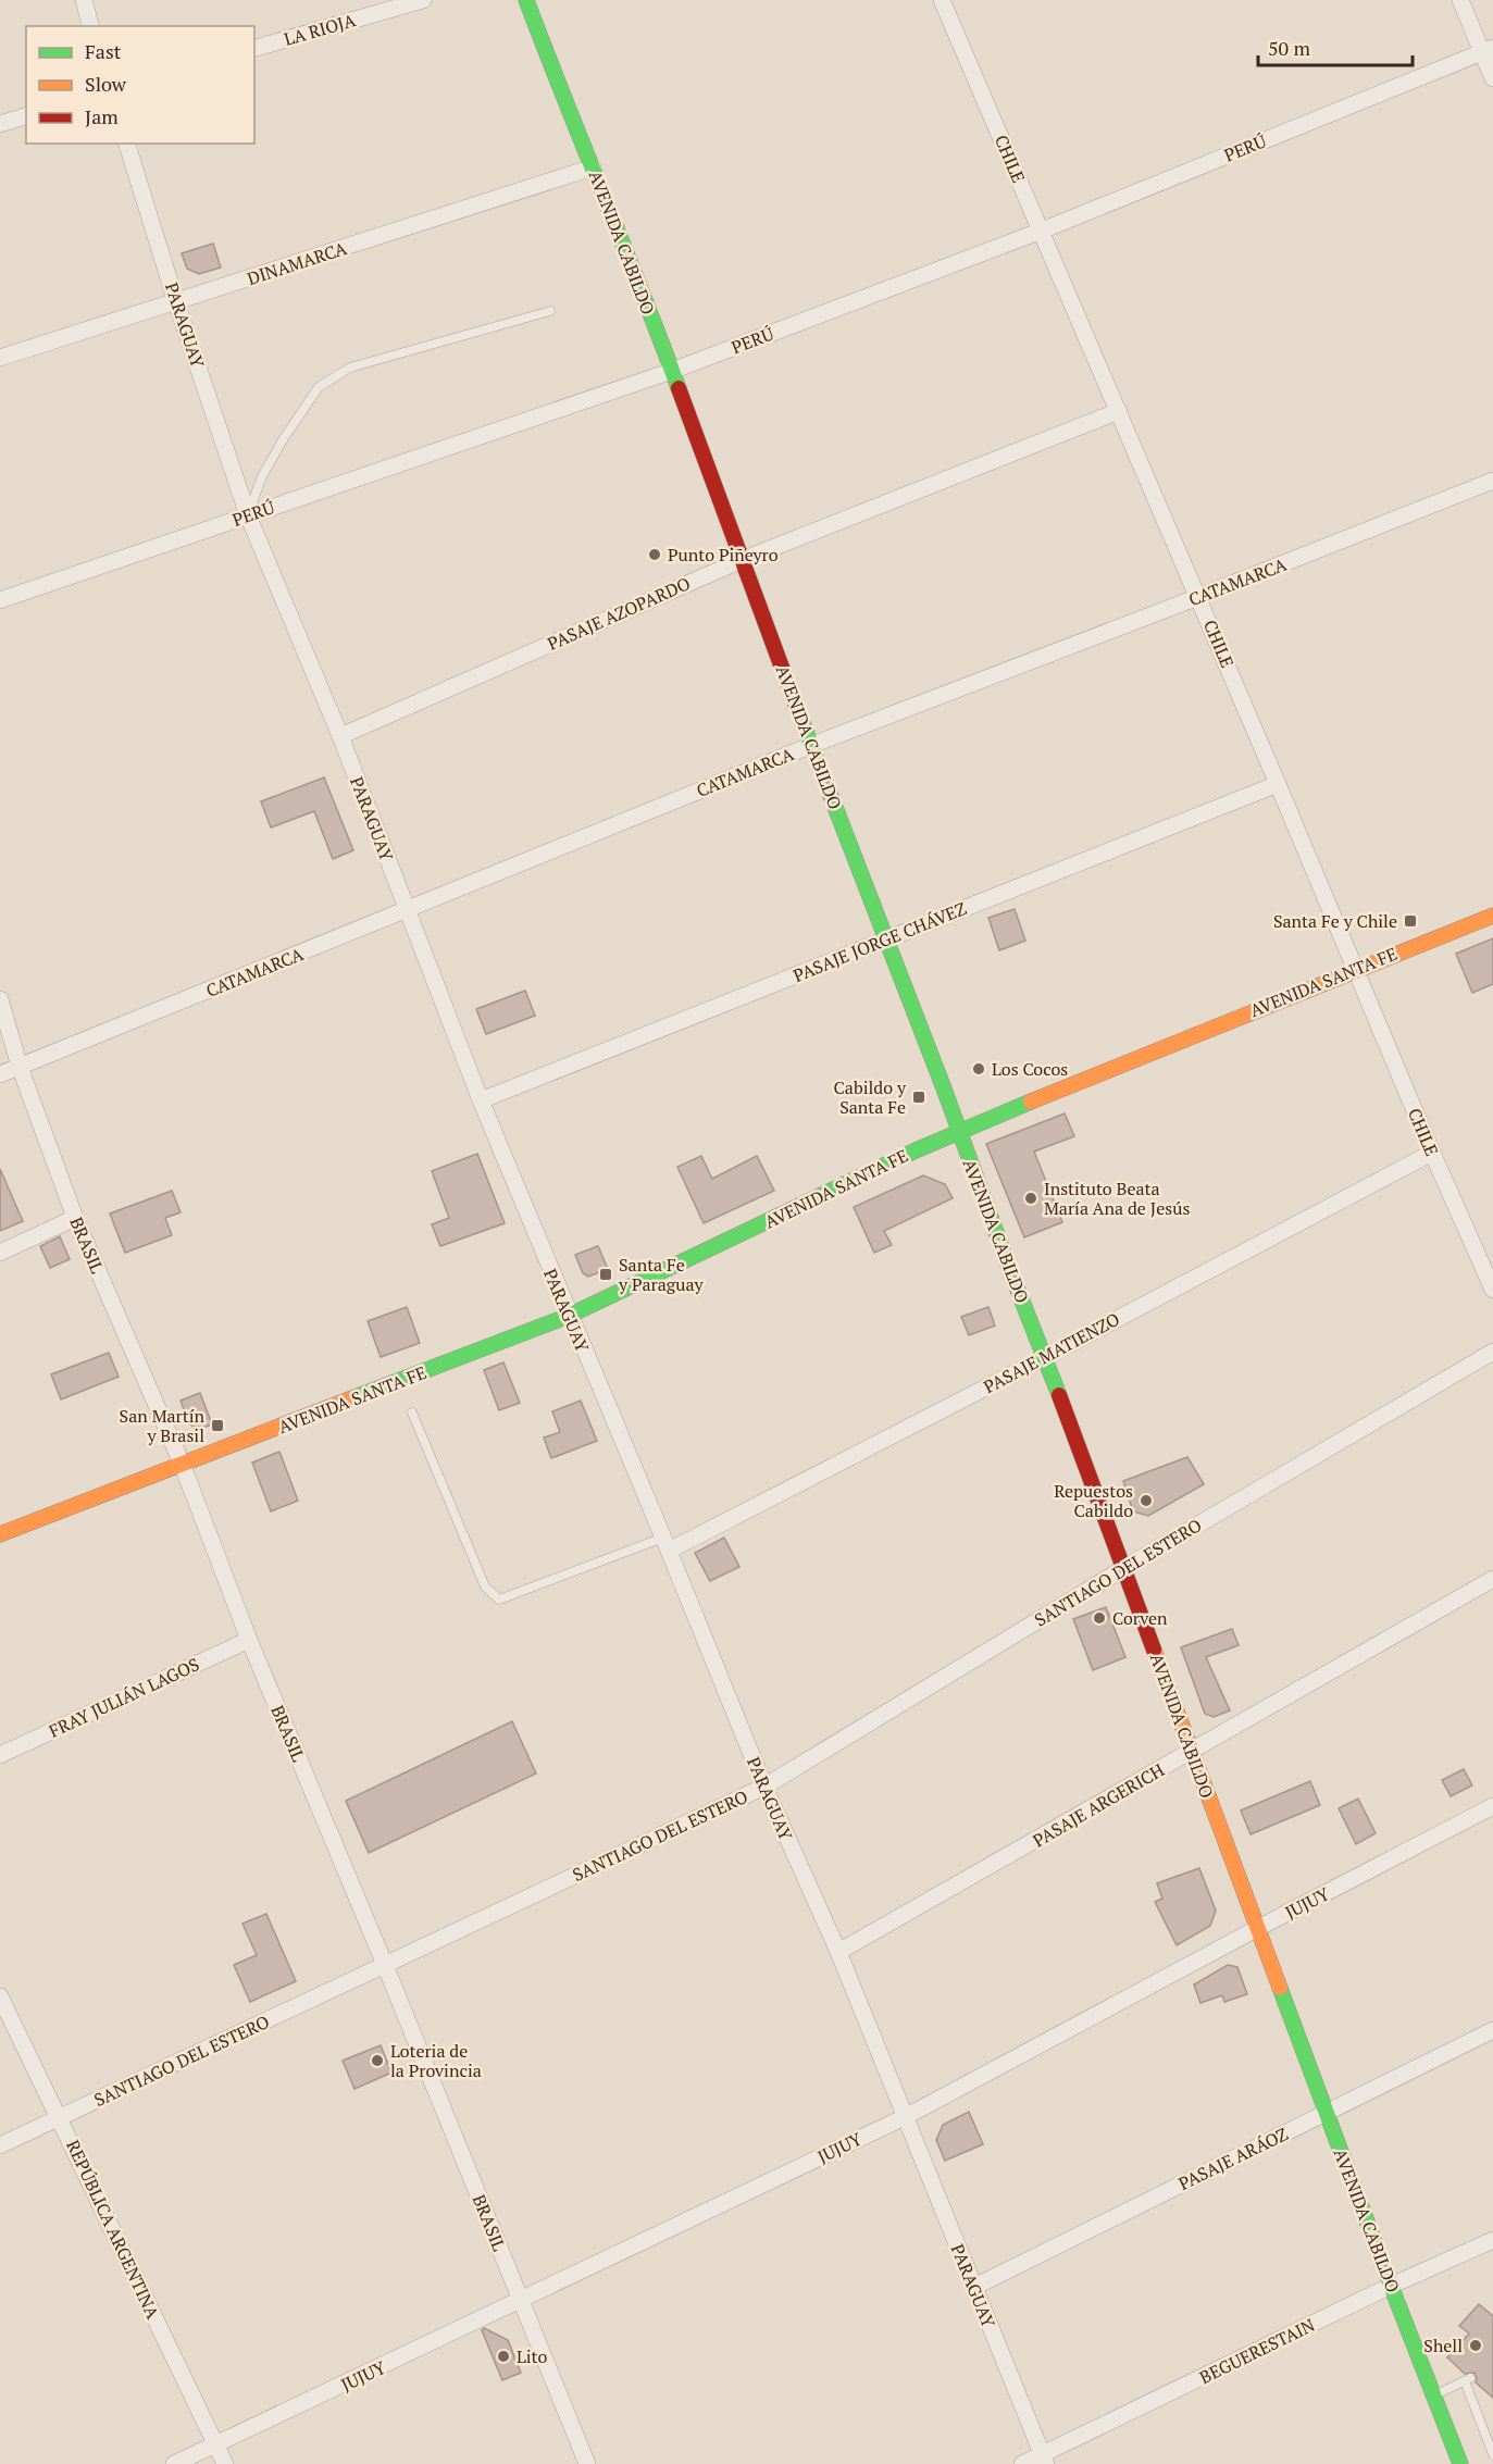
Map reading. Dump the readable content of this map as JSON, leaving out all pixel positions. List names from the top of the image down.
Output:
{
  "streets": {
    "street": [
      "LA RIOJA",
      "PERÚ",
      "CHILE",
      "AVENIDA CABILDO",
      "DINAMARCA",
      "PARAGUAY",
      "CATAMARCA",
      "PASAJE AZOPARDO",
      "PASAJE JORGE CHÁVEZ",
      "AVENIDA SANTA FE",
      "BRASIL",
      "PASAJE MATIENZO",
      "SANTIAGO DEL ESTERO",
      "FRAY JULIÁN LAGOS",
      "PASAJE ARGERICH",
      "JUJUY",
      "PASAJE ARÁOZ",
      "REPÚBLICA ARGENTINA",
      "BEGUERESTAIN"
    ]
  },
  "crossings": [
    ["PERÚ", "CHILE"],
    ["PERÚ", "AVENIDA CABILDO"],
    ["PERÚ", "PARAGUAY"],
    ["CHILE", "CATAMARCA"],
    ["CHILE", "PASAJE AZOPARDO"],
    ["CHILE", "PASAJE JORGE CHÁVEZ"],
    ["CHILE", "AVENIDA SANTA FE"],
    ["CHILE", "PASAJE MATIENZO"],
    ["AVENIDA CABILDO", "DINAMARCA"],
    ["AVENIDA CABILDO", "CATAMARCA"],
    ["AVENIDA CABILDO", "PASAJE AZOPARDO"],
    ["AVENIDA CABILDO", "PASAJE JORGE CHÁVEZ"],
    ["AVENIDA CABILDO", "AVENIDA SANTA FE"],
    ["AVENIDA CABILDO", "PASAJE MATIENZO"],
    ["AVENIDA CABILDO", "SANTIAGO DEL ESTERO"],
    ["AVENIDA CABILDO", "PASAJE ARGERICH"],
    ["AVENIDA CABILDO", "JUJUY"],
    ["AVENIDA CABILDO", "PASAJE ARÁOZ"],
    ["AVENIDA CABILDO", "BEGUERESTAIN"],
    ["DINAMARCA", "PARAGUAY"],
    ["PARAGUAY", "CATAMARCA"],
    ["PARAGUAY", "PASAJE AZOPARDO"],
    ["PARAGUAY", "PASAJE JORGE CHÁVEZ"],
    ["PARAGUAY", "AVENIDA SANTA FE"],
    ["PARAGUAY", "PASAJE MATIENZO"],
    ["PARAGUAY", "SANTIAGO DEL ESTERO"],
    ["PARAGUAY", "PASAJE ARGERICH"],
    ["PARAGUAY", "JUJUY"],
    ["PARAGUAY", "PASAJE ARÁOZ"],
    ["PARAGUAY", "BEGUERESTAIN"],
    ["CATAMARCA", "BRASIL"],
    ["AVENIDA SANTA FE", "BRASIL"],
    ["BRASIL", "SANTIAGO DEL ESTERO"],
    ["BRASIL", "FRAY JULIÁN LAGOS"],
    ["BRASIL", "JUJUY"],
    ["SANTIAGO DEL ESTERO", "REPÚBLICA ARGENTINA"],
    ["JUJUY", "REPÚBLICA ARGENTINA"]
  ],
  "places": {
    "other": [
      "Punto Piñeyro",
      "Los Cocos",
      "Instituto Beata María Ana de Jesús",
      "Repuestos Cabildo",
      "Corven",
      "Loteria de la Provincia",
      "Shell",
      "Lito"
    ],
    "transit": [
      "Santa Fe y Chile",
      "Cabildo y Santa Fe",
      "Santa Fe y Paraguay",
      "San Martín y Brasil"
    ]
  },
  "legend": ["Fast", "Slow", "Jam"],
  "scale_bar": "50 m"
}
